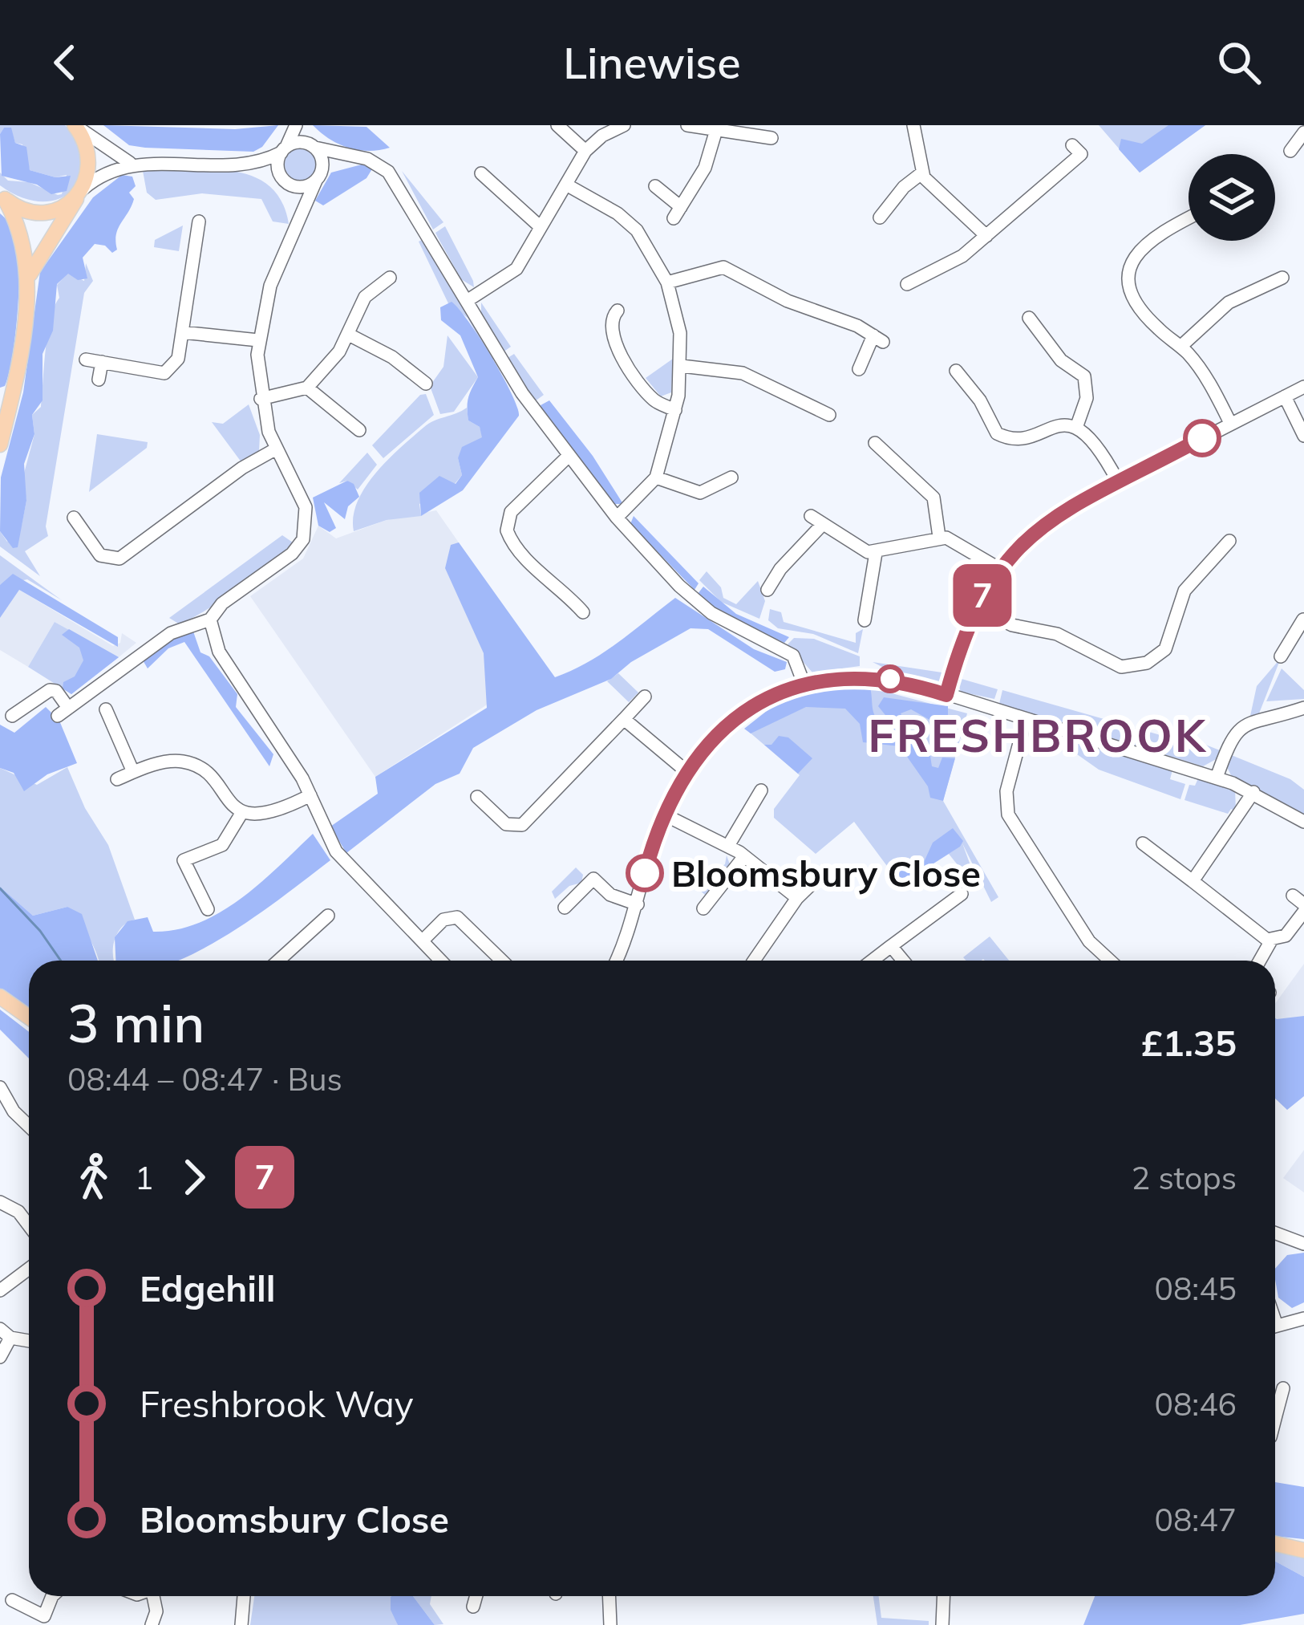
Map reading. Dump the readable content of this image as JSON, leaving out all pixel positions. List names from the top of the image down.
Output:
{
  "districts": ["FRESHBROOK"],
  "places": ["Bloomsbury Close"],
  "lines": ["bus line 7"],
  "page": {
    "header": "Linewise",
    "on_map": "7",
    "heading": ["3 min", "08:44 – 08:47 · Bus", "£1.35"],
    "legs": ["1", "7", "2 stops"],
    "list": [
      {
        "name": "Edgehill",
        "value": "08:45"
      },
      {
        "name": "Freshbrook Way",
        "value": "08:46"
      },
      {
        "name": "Bloomsbury Close",
        "value": "08:47"
      }
    ]
  }
}
